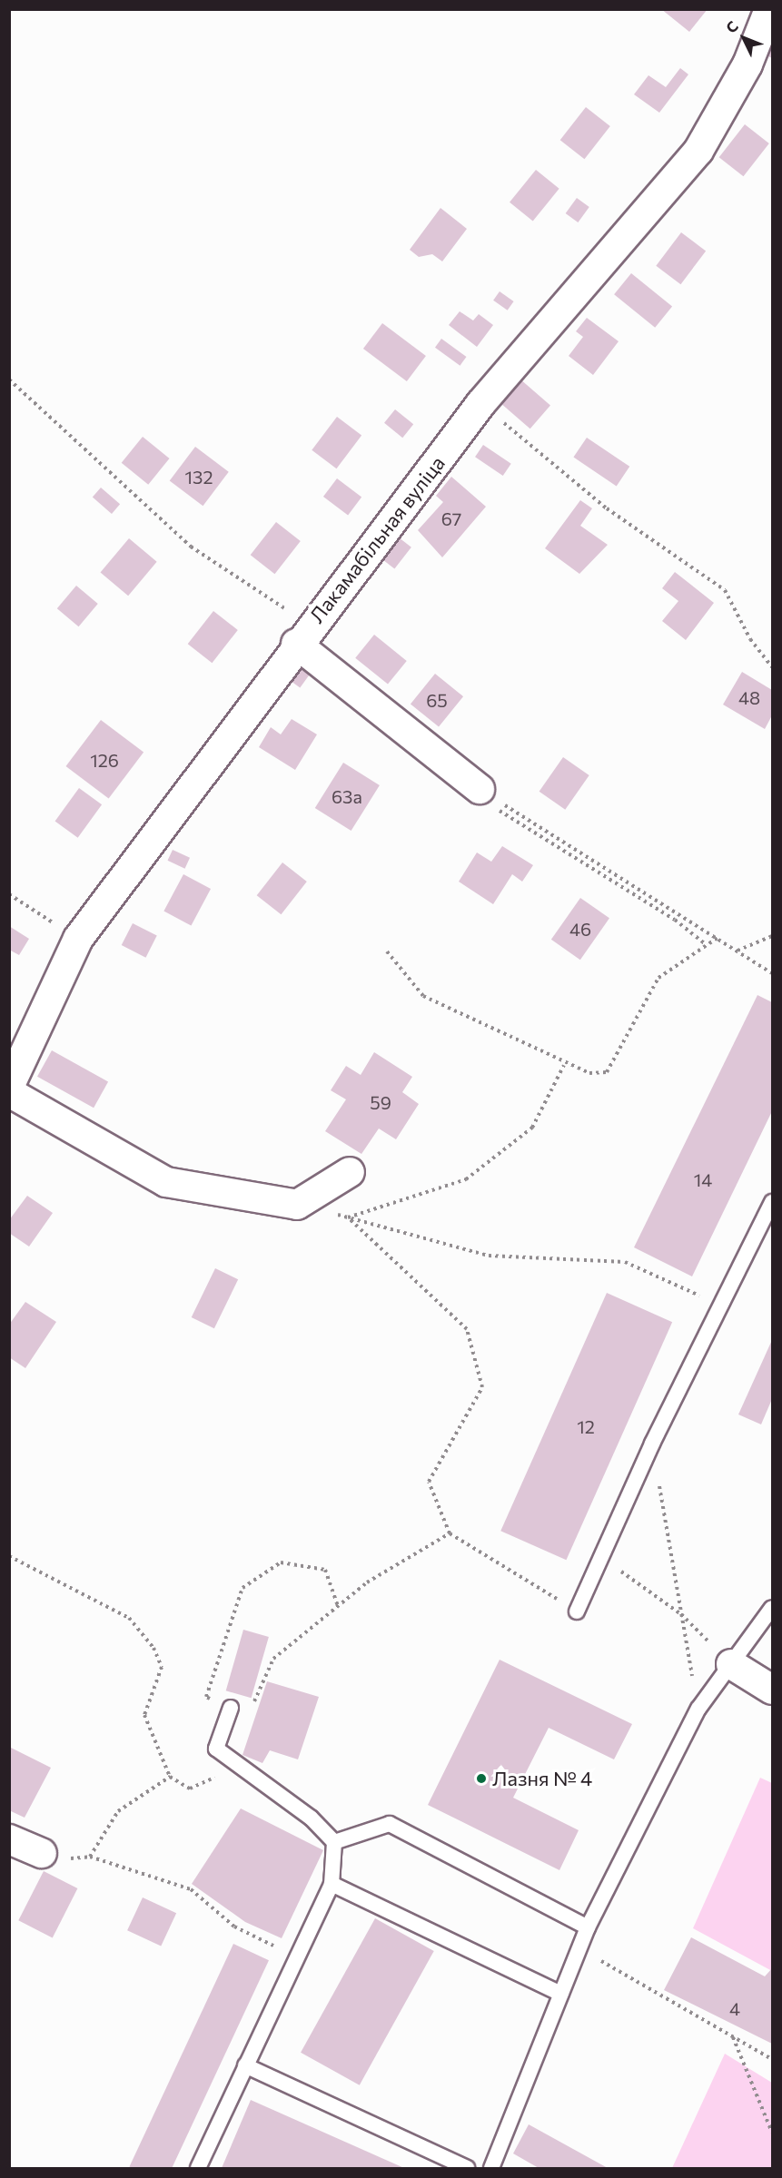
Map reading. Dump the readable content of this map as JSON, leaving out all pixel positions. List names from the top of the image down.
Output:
{
  "streets": {
    "street": ["Лакамабільная вуліца"]
  },
  "places": ["Лазня № 4"],
  "house_numbers": [
    "132",
    "67",
    "48",
    "65",
    "126",
    "63a",
    "46",
    "59",
    "14",
    "12",
    "4"
  ],
  "north": "top left"
}
